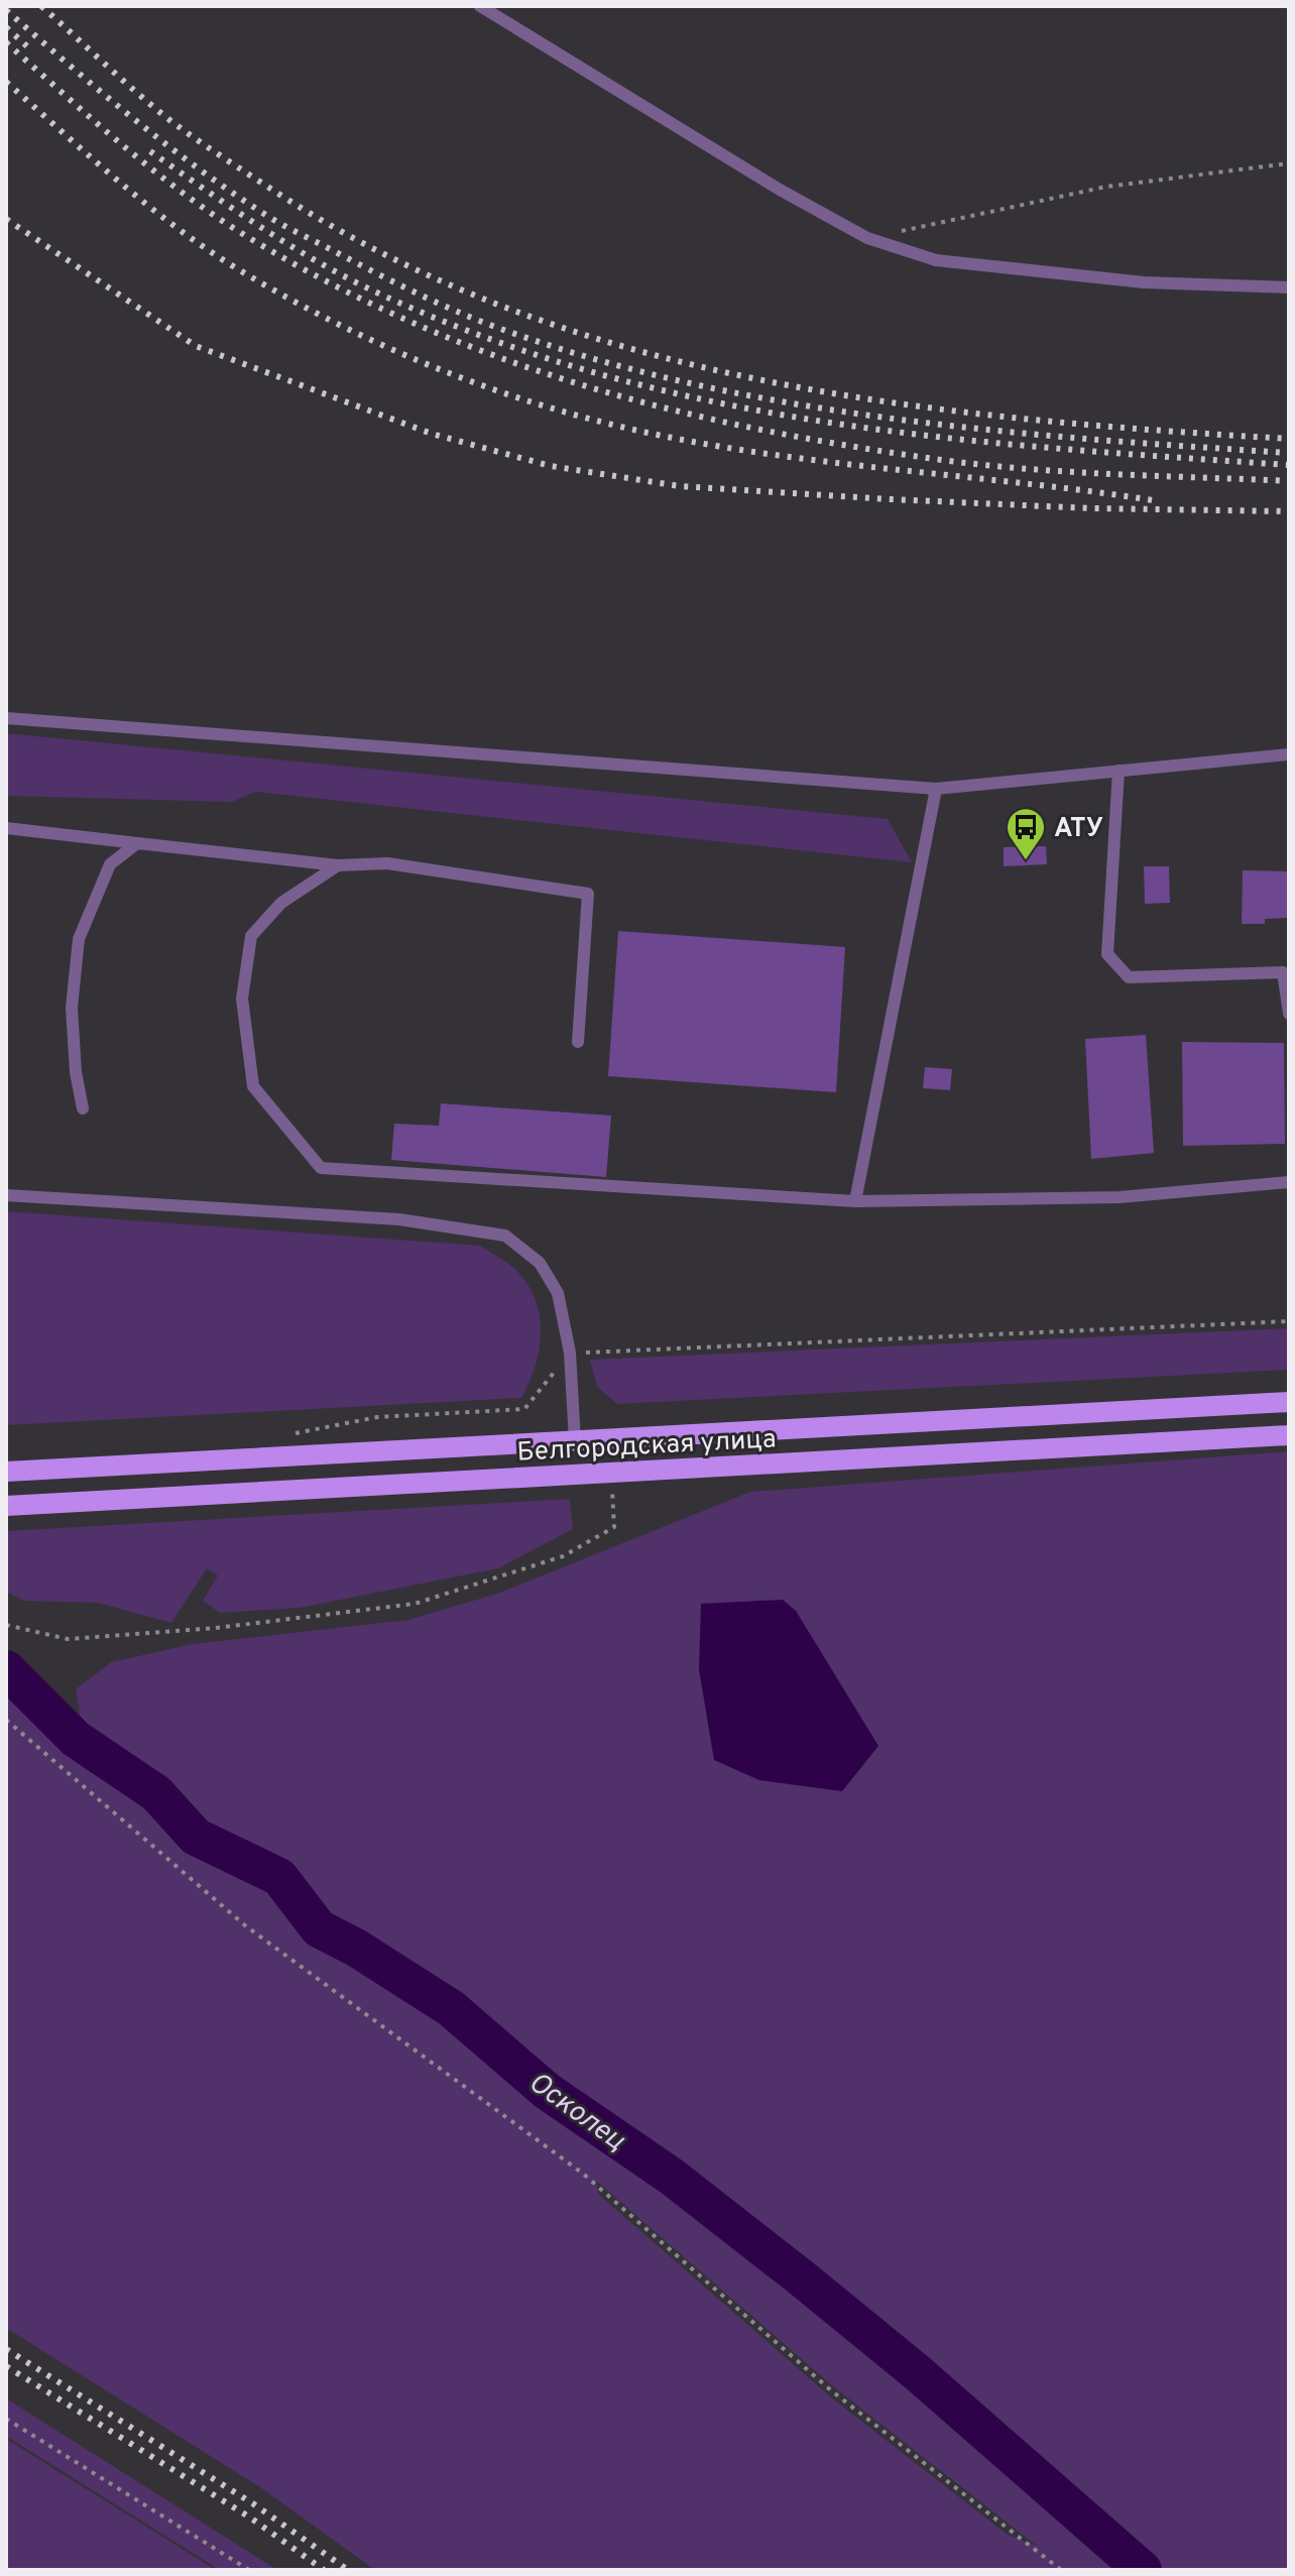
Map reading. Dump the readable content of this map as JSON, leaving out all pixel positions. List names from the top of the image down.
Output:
{
  "streets": {
    "main road": ["Белгородская улица"]
  },
  "water": ["Осколец"],
  "places": {
    "bus stop": ["АТУ"]
  }
}
